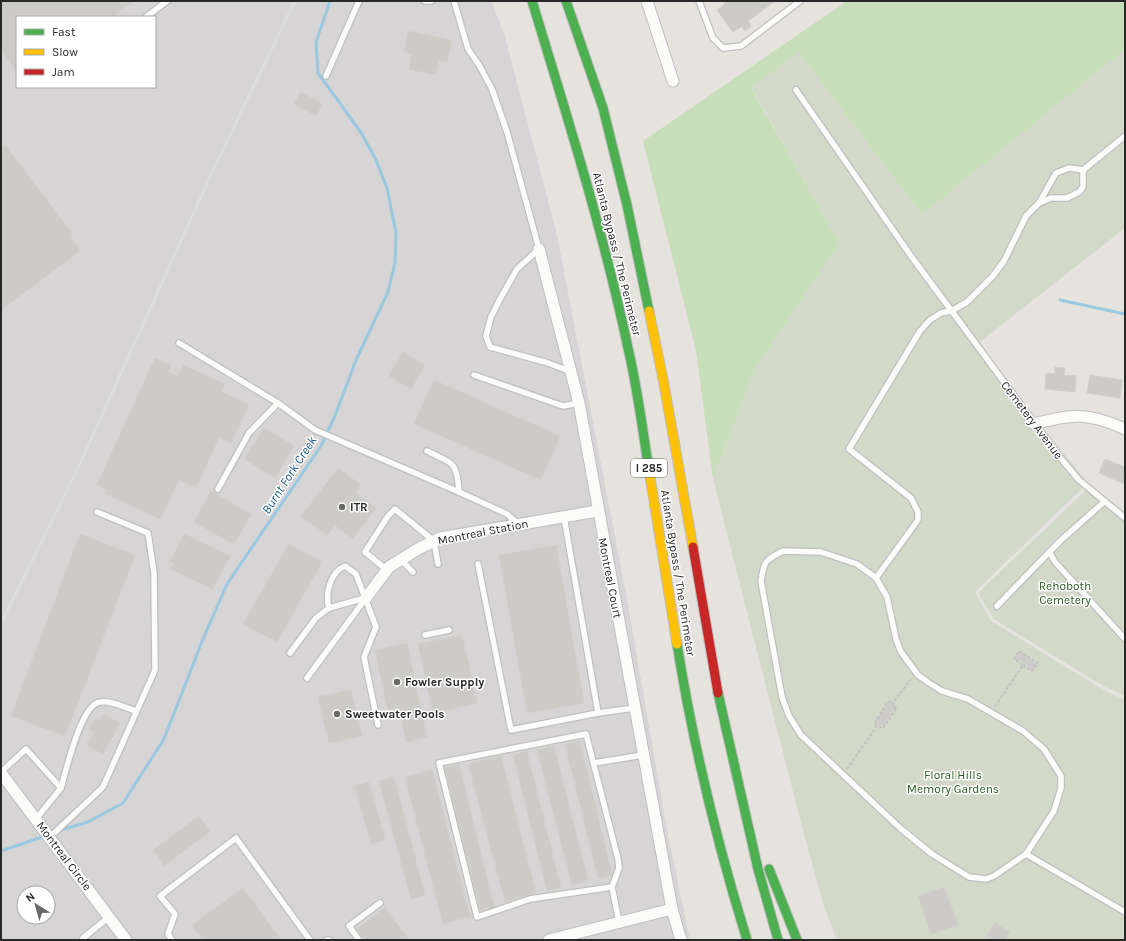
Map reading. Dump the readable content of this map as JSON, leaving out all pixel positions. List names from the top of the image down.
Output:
{
  "streets": {
    "highway": ["Atlanta Bypass / The Perimeter", "I 285"],
    "street": ["Montreal Station", "Montreal Court", "Montreal Circle"],
    "lane": ["Cemetery Avenue"]
  },
  "crossings": [
    ["Montreal Station", "Montreal Court"]
  ],
  "water": ["Burnt Fork Creek"],
  "parks": ["Rehoboth Cemetery", "Floral Hills Memory Gardens"],
  "places": ["ITR", "Fowler Supply", "Sweetwater Pools"],
  "legend": ["Fast", "Slow", "Jam"],
  "north": "top left"
}
